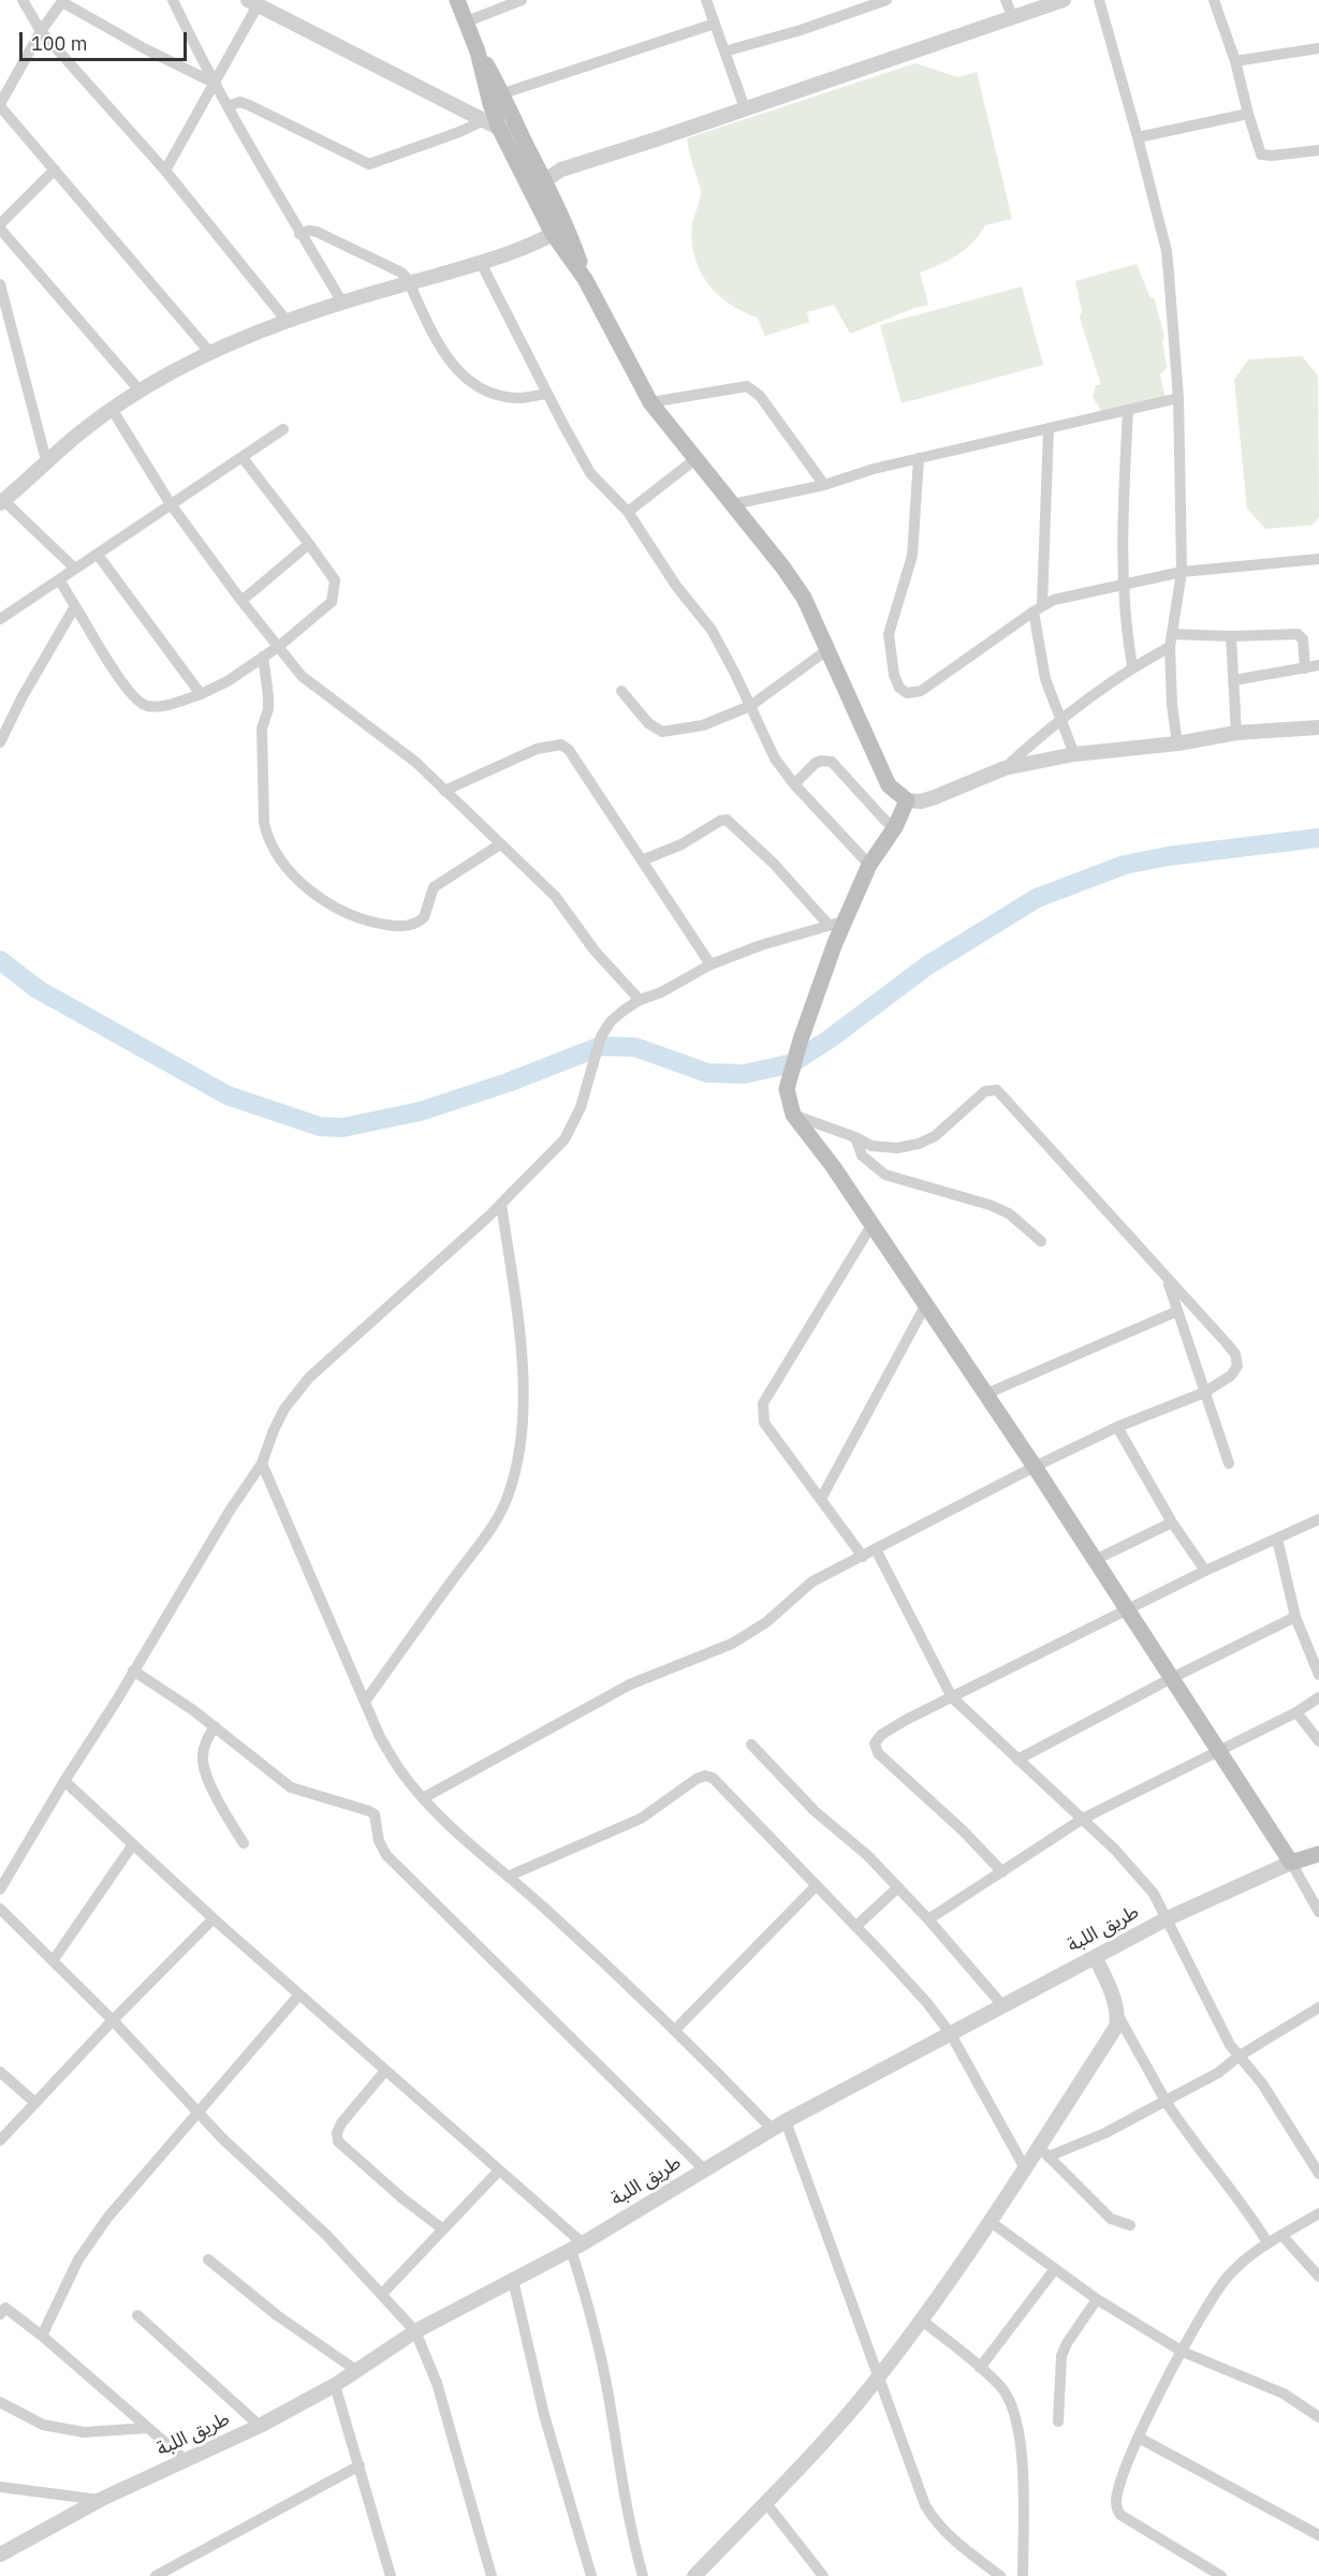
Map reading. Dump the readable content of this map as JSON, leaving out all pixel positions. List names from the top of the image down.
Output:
{
  "streets": {
    "main road": ["طريق اللبة"]
  },
  "scale_bar": "100 m"
}
